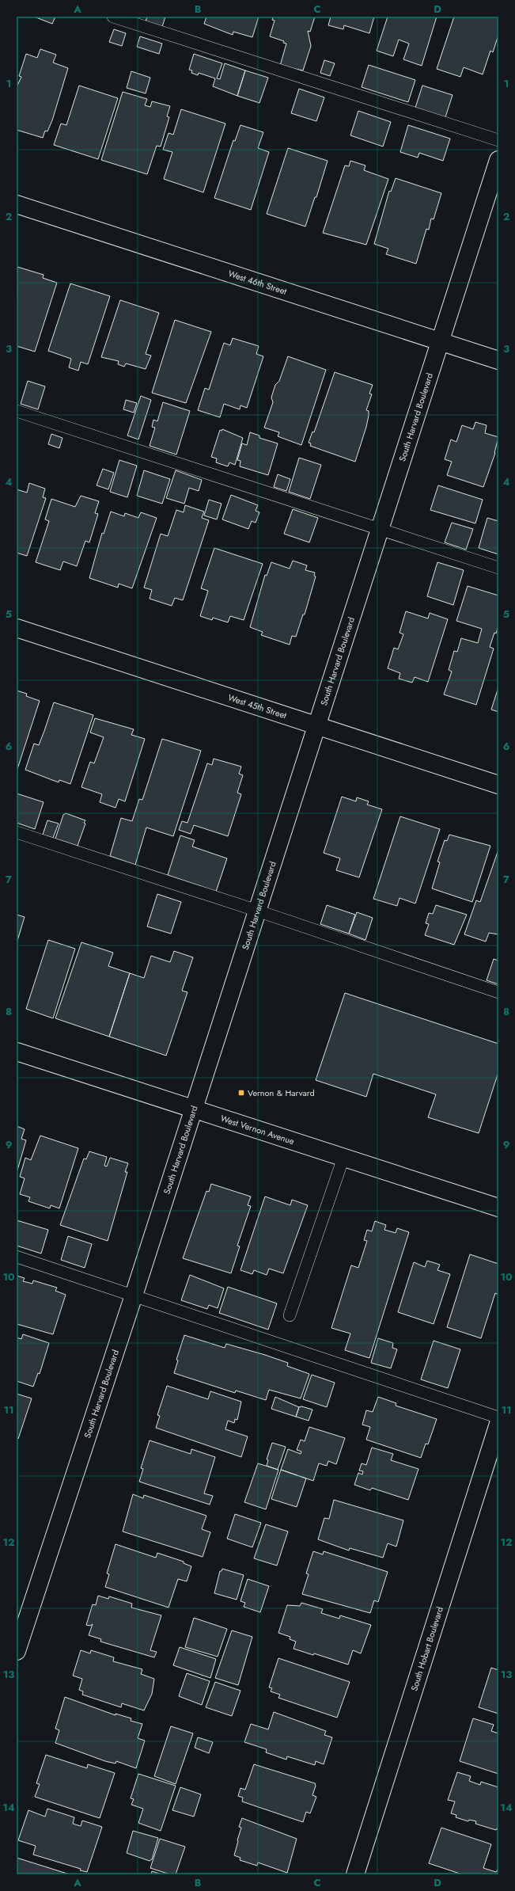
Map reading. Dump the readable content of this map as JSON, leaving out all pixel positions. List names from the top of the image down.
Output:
{
  "streets": {
    "street": [
      "West 46th Street",
      "South Harvard Boulevard",
      "West 45th Street",
      "West Vernon Avenue",
      "South Hobart Boulevard"
    ]
  },
  "crossings": [
    ["West 46th Street", "South Harvard Boulevard"],
    ["South Harvard Boulevard", "West 45th Street"],
    ["South Harvard Boulevard", "West Vernon Avenue"]
  ],
  "places": {
    "transit": ["Vernon & Harvard"]
  },
  "grid": {
    "columns": [
      "A",
      "B",
      "C",
      "D"
    ],
    "rows": [
      "1",
      "2",
      "3",
      "4",
      "5",
      "6",
      "7",
      "8",
      "9",
      "10",
      "11",
      "12",
      "13",
      "14"
    ]
  }
}
